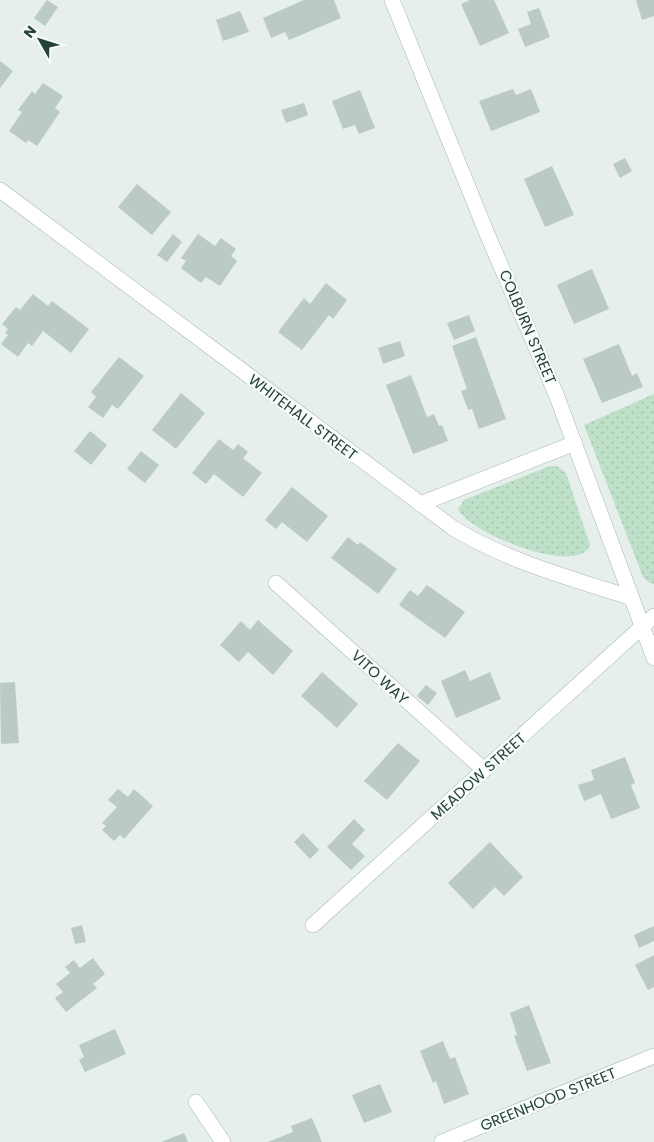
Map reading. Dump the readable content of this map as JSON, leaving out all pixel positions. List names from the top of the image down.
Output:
{
  "streets": {
    "street": [
      "COLBURN STREET",
      "WHITEHALL STREET",
      "VITO WAY",
      "MEADOW STREET",
      "GREENHOOD STREET"
    ]
  },
  "crossings": [
    ["COLBURN STREET", "WHITEHALL STREET"],
    ["COLBURN STREET", "MEADOW STREET"],
    ["VITO WAY", "MEADOW STREET"]
  ],
  "north": "top left"
}
